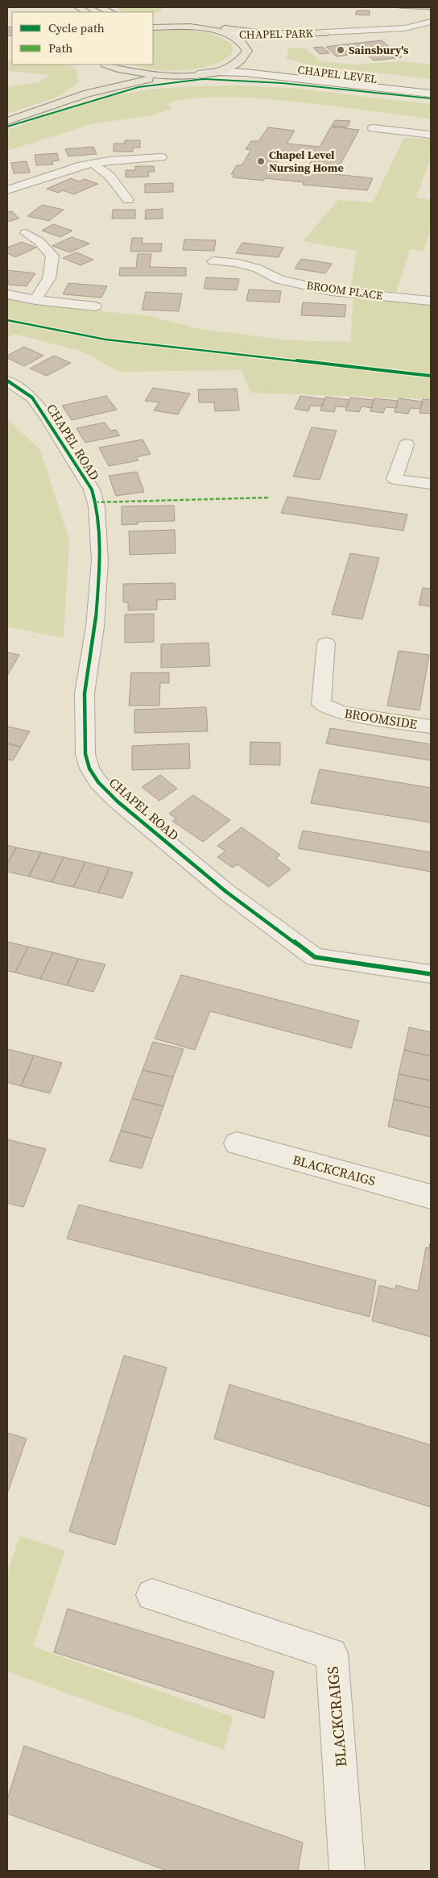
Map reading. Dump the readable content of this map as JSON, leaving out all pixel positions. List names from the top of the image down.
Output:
{
  "streets": {
    "street": [
      "CHAPEL PARK",
      "CHAPEL LEVEL",
      "BROOM PLACE",
      "CHAPEL ROAD",
      "BROOMSIDE",
      "BLACKCRAIGS"
    ]
  },
  "places": ["Sainsbury's", "Chapel Level Nursing Home"],
  "legend": ["Cycle path", "Path"]
}
